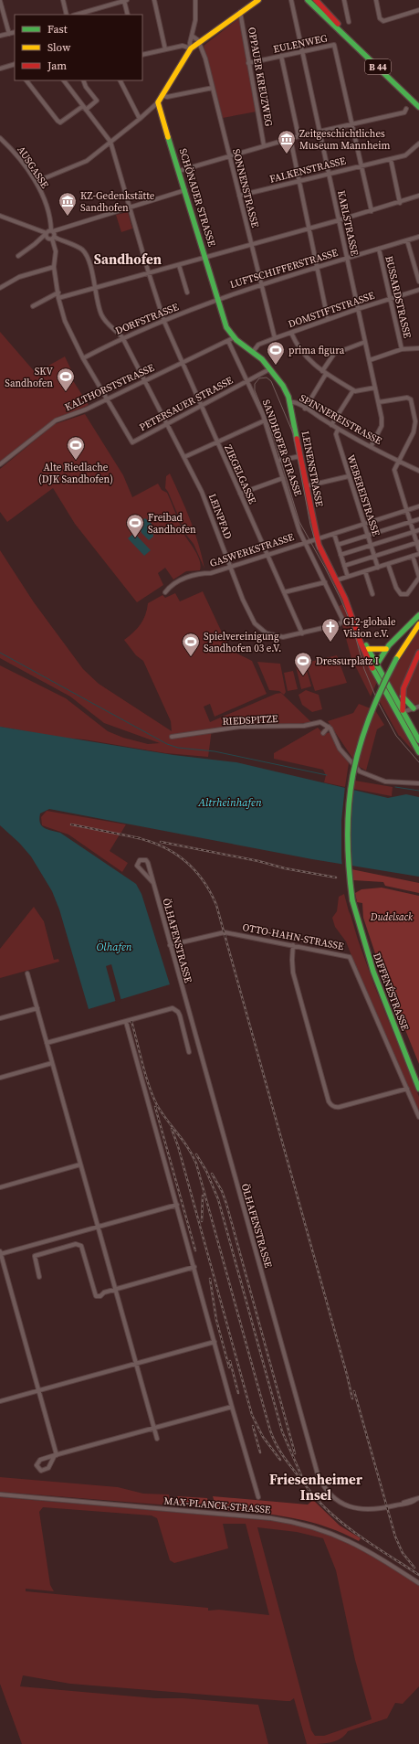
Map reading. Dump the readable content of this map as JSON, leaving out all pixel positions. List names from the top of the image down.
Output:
{
  "streets": {
    "street": [
      "EULENWEG",
      "B 44",
      "OPPAUER KREUZWEG",
      "AUSGASSE",
      "FALKENSTRASSE",
      "SONNENSTRASSE",
      "SCHÖNAUER STRASSE",
      "KARLSTRASSE",
      "LUFTSCHIFFERSTRASSE",
      "BUSSARDSTRASSE",
      "DOMSTIFTSTRASSE",
      "DORFSTRASSE",
      "KALTHORSTSTRASSE",
      "PETERSAUER STRASSE",
      "SPINNEREISTRASSE",
      "SANDHOFER STRASSE",
      "LEINENSTRASSE",
      "ZIEGELGASSE",
      "WEBEREISTRASSE",
      "LEINPFAD",
      "GASWERKSTRASSE",
      "RIEDSPITZE",
      "OTTO-HAHN-STRASSE",
      "ÖLHAFENSTRASSE",
      "DIFFENÉSTRASSE",
      "MAX-PLANCK-STRASSE"
    ]
  },
  "crossings": [
    ["EULENWEG", "OPPAUER KREUZWEG"],
    ["EULENWEG", "KARLSTRASSE"],
    ["AUSGASSE", "DORFSTRASSE"],
    ["AUSGASSE", "KALTHORSTSTRASSE"],
    ["AUSGASSE", "PETERSAUER STRASSE"],
    ["AUSGASSE", "LEINPFAD"],
    ["FALKENSTRASSE", "SONNENSTRASSE"],
    ["FALKENSTRASSE", "KARLSTRASSE"],
    ["SONNENSTRASSE", "LUFTSCHIFFERSTRASSE"],
    ["SONNENSTRASSE", "DOMSTIFTSTRASSE"],
    ["SCHÖNAUER STRASSE", "LUFTSCHIFFERSTRASSE"],
    ["SCHÖNAUER STRASSE", "DORFSTRASSE"],
    ["SCHÖNAUER STRASSE", "SANDHOFER STRASSE"],
    ["KARLSTRASSE", "LUFTSCHIFFERSTRASSE"],
    ["KARLSTRASSE", "DOMSTIFTSTRASSE"],
    ["KARLSTRASSE", "SPINNEREISTRASSE"],
    ["LUFTSCHIFFERSTRASSE", "BUSSARDSTRASSE"],
    ["LUFTSCHIFFERSTRASSE", "DORFSTRASSE"],
    ["LUFTSCHIFFERSTRASSE", "SANDHOFER STRASSE"],
    ["BUSSARDSTRASSE", "DOMSTIFTSTRASSE"],
    ["DOMSTIFTSTRASSE", "SPINNEREISTRASSE"],
    ["DOMSTIFTSTRASSE", "SANDHOFER STRASSE"],
    ["DORFSTRASSE", "SANDHOFER STRASSE"],
    ["DORFSTRASSE", "ZIEGELGASSE"],
    ["DORFSTRASSE", "LEINPFAD"],
    ["KALTHORSTSTRASSE", "SANDHOFER STRASSE"],
    ["KALTHORSTSTRASSE", "ZIEGELGASSE"],
    ["KALTHORSTSTRASSE", "LEINPFAD"],
    ["PETERSAUER STRASSE", "SPINNEREISTRASSE"],
    ["PETERSAUER STRASSE", "SANDHOFER STRASSE"],
    ["PETERSAUER STRASSE", "ZIEGELGASSE"],
    ["PETERSAUER STRASSE", "LEINPFAD"],
    ["SPINNEREISTRASSE", "SANDHOFER STRASSE"],
    ["SPINNEREISTRASSE", "LEINENSTRASSE"],
    ["SPINNEREISTRASSE", "WEBEREISTRASSE"],
    ["SANDHOFER STRASSE", "LEINPFAD"],
    ["SANDHOFER STRASSE", "GASWERKSTRASSE"],
    ["ZIEGELGASSE", "LEINPFAD"],
    ["ZIEGELGASSE", "GASWERKSTRASSE"],
    ["LEINPFAD", "GASWERKSTRASSE"],
    ["OTTO-HAHN-STRASSE", "ÖLHAFENSTRASSE"]
  ],
  "districts": ["Sandhofen", "Friesenheimer Insel"],
  "water": ["Altrheinhafen", "Ölhafen"],
  "parks": ["Dudelsack"],
  "places": {
    "museum": ["Zeitgeschichtliches Museum Mannheim", "KZ-Gedenkstätte Sandhofen"],
    "sports": [
      "prima figura",
      "SKV Sandhofen",
      "Alte Riedlache (DJK Sandhofen)",
      "Freibad Sandhofen",
      "Spielvereinigung Sandhofen 03 e.V.",
      "Dressurplatz I"
    ],
    "church": ["G12-globale Vision e.V."]
  },
  "legend": ["Fast", "Slow", "Jam"]
}
